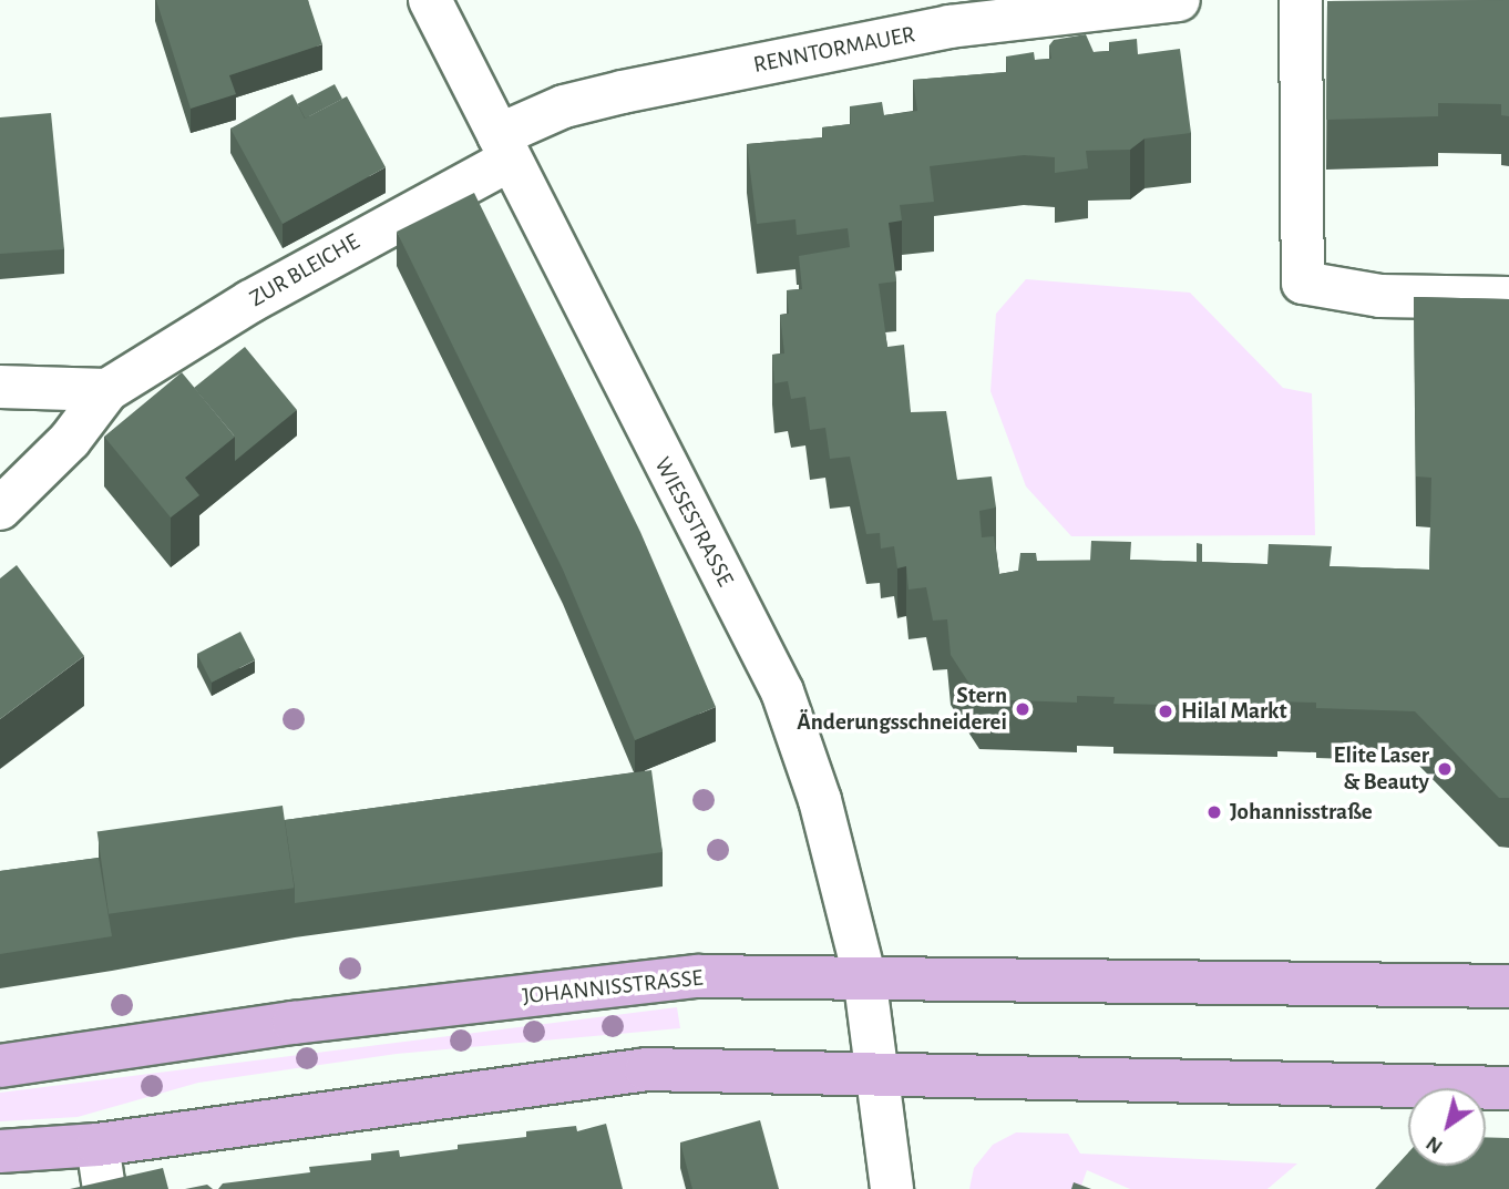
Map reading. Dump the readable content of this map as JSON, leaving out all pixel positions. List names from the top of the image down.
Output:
{
  "streets": {
    "main road": ["JOHANNISSTRASSE"],
    "street": ["RENNTORMAUER", "ZUR BLEICHE", "WIESESTRASSE"]
  },
  "crossings": [
    ["RENNTORMAUER", "ZUR BLEICHE"],
    ["RENNTORMAUER", "WIESESTRASSE"],
    ["ZUR BLEICHE", "WIESESTRASSE"],
    ["WIESESTRASSE", "JOHANNISSTRASSE"]
  ],
  "places": [
    "Stern Änderungsschneiderei",
    "Hilal Markt",
    "Elite Laser & Beauty",
    "Johannisstraße"
  ],
  "north": "bottom left"
}
